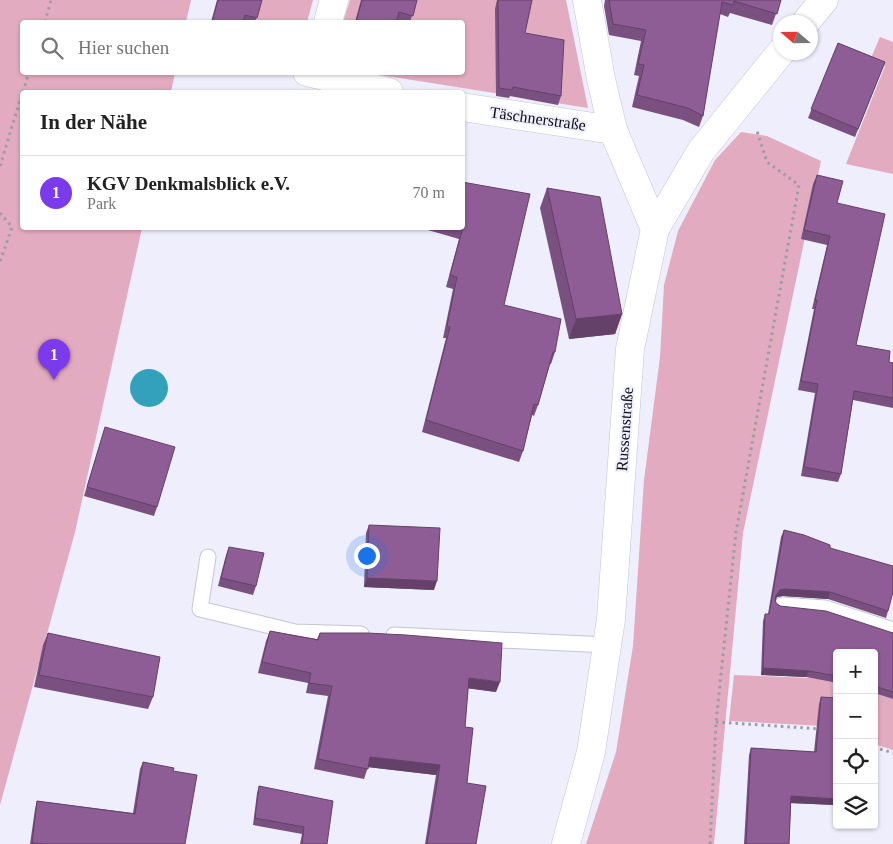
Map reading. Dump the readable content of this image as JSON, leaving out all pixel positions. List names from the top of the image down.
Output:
{
  "streets": {
    "street": ["Täschnerstraße", "Russenstraße"]
  },
  "crossings": [
    ["Täschnerstraße", "Russenstraße"]
  ],
  "north": "left",
  "page": {
    "search": "Hier suchen",
    "heading": "In der Nähe",
    "list": [
      {
        "mark": "1",
        "name": "KGV Denkmalsblick e.V.",
        "note": "Park",
        "value": "70 m"
      }
    ],
    "pins": "1",
    "map_buttons": ["+", "−"]
  }
}
